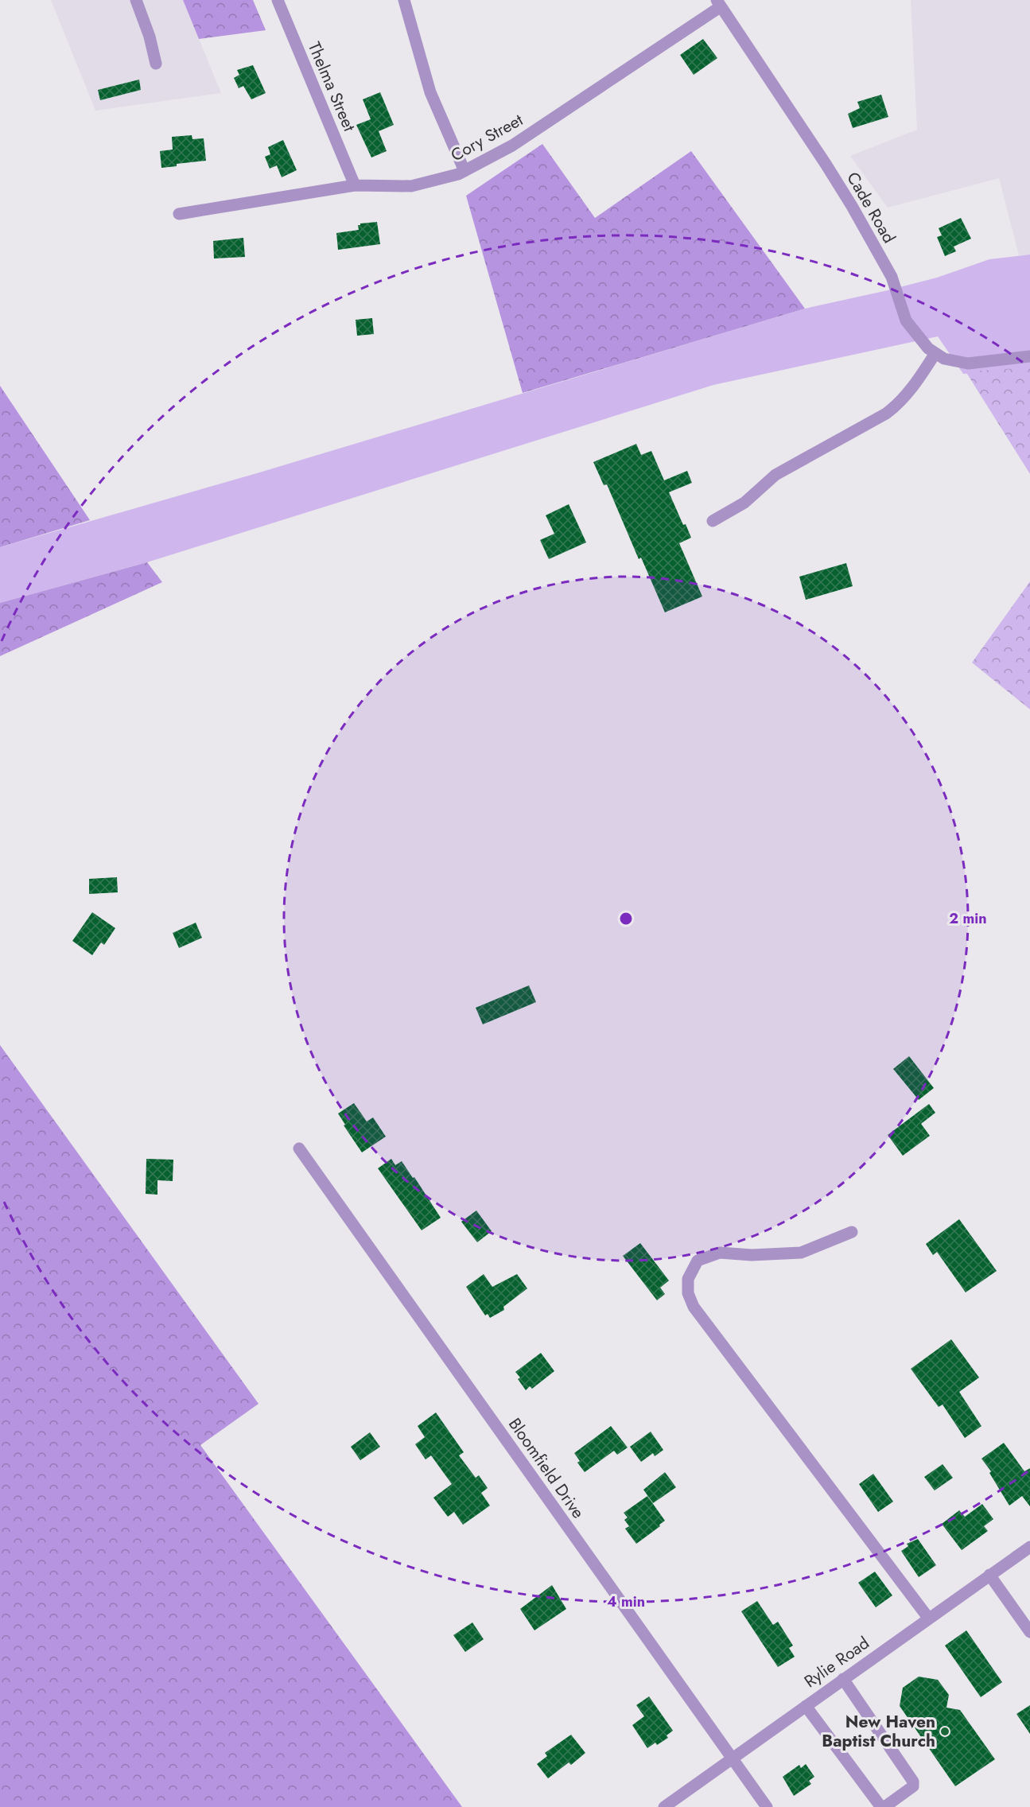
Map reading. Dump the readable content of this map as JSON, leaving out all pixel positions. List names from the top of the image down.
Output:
{
  "streets": {
    "street": [
      "Thelma Street",
      "Cory Street",
      "Cade Road",
      "Bloomfield Drive",
      "Rylie Road"
    ]
  },
  "crossings": [
    ["Thelma Street", "Cory Street"],
    ["Cory Street", "Cade Road"],
    ["Bloomfield Drive", "Rylie Road"]
  ],
  "places": ["New Haven Baptist Church"],
  "rings": ["2 min", "4 min"]
}
